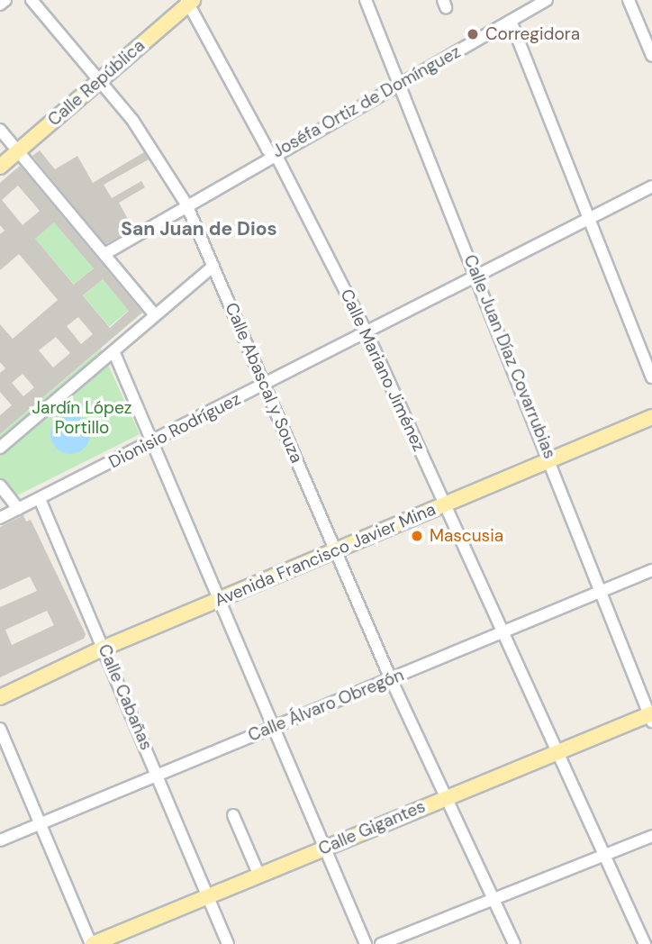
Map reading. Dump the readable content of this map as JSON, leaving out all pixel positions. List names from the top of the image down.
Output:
{
  "streets": {
    "main road": ["Calle República", "Avenida Francisco Javier Mina", "Calle Gigantes"],
    "street": [
      "Joséfa Ortiz de Domínguez",
      "Calle Juan Díaz Covarrubias",
      "Calle Mariano Jiménez",
      "Calle Abascal y Souza",
      "Dionisio Rodríguez",
      "Calle Cabañas",
      "Calle Álvaro Obregón"
    ]
  },
  "crossings": [
    ["Calle República", "Calle Mariano Jiménez"],
    ["Calle República", "Calle Abascal y Souza"],
    ["Joséfa Ortiz de Domínguez", "Calle Juan Díaz Covarrubias"],
    ["Joséfa Ortiz de Domínguez", "Calle Mariano Jiménez"],
    ["Joséfa Ortiz de Domínguez", "Calle Abascal y Souza"],
    ["Calle Juan Díaz Covarrubias", "Dionisio Rodríguez"],
    ["Calle Juan Díaz Covarrubias", "Avenida Francisco Javier Mina"],
    ["Calle Juan Díaz Covarrubias", "Calle Álvaro Obregón"],
    ["Calle Juan Díaz Covarrubias", "Calle Gigantes"],
    ["Calle Mariano Jiménez", "Dionisio Rodríguez"],
    ["Calle Mariano Jiménez", "Avenida Francisco Javier Mina"],
    ["Calle Mariano Jiménez", "Calle Álvaro Obregón"],
    ["Calle Mariano Jiménez", "Calle Gigantes"],
    ["Calle Abascal y Souza", "Dionisio Rodríguez"],
    ["Calle Abascal y Souza", "Avenida Francisco Javier Mina"],
    ["Calle Abascal y Souza", "Calle Álvaro Obregón"],
    ["Calle Abascal y Souza", "Calle Gigantes"],
    ["Dionisio Rodríguez", "Calle Cabañas"],
    ["Avenida Francisco Javier Mina", "Calle Cabañas"],
    ["Calle Cabañas", "Calle Álvaro Obregón"],
    ["Calle Cabañas", "Calle Gigantes"]
  ],
  "districts": ["San Juan de Dios"],
  "parks": ["Jardín López Portillo"],
  "places": ["Corregidora", "Mascusia"]
}
